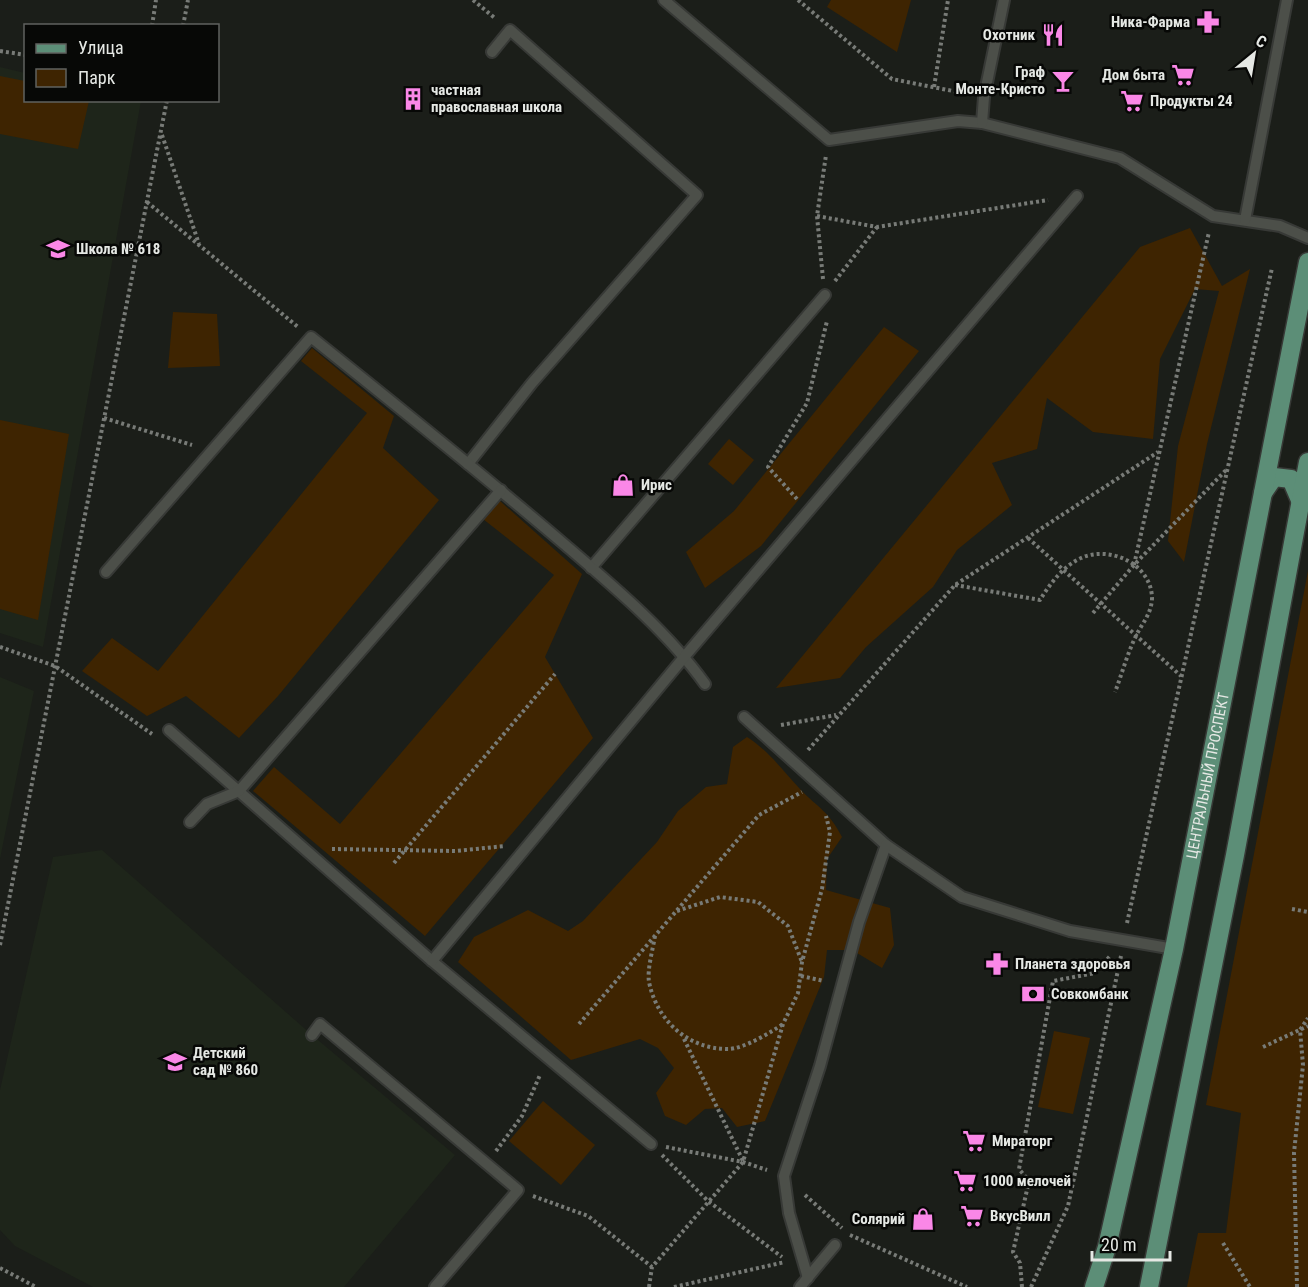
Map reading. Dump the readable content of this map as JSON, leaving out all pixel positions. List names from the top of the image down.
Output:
{
  "streets": {
    "main road": ["ЦЕНТРАЛЬНЫЙ ПРОСПЕКТ"]
  },
  "places": {
    "pharmacy": ["Ника-Фарма", "Планета здоровья"],
    "restaurant": ["Охотник"],
    "supermarket": [
      "Дом быта",
      "Продукты 24",
      "Мираторг",
      "1000 мелочей",
      "ВкусВилл"
    ],
    "bar": ["Граф Монте-Кристо"],
    "building": ["частная православная школа"],
    "school or university": ["Школа № 618", "Детский сад № 860"],
    "shop": ["Ирис", "Солярий"],
    "bank": ["Совкомбанк"]
  },
  "legend": ["Улица", "Парк"],
  "scale_bar": "20 m",
  "north": "top right"
}
